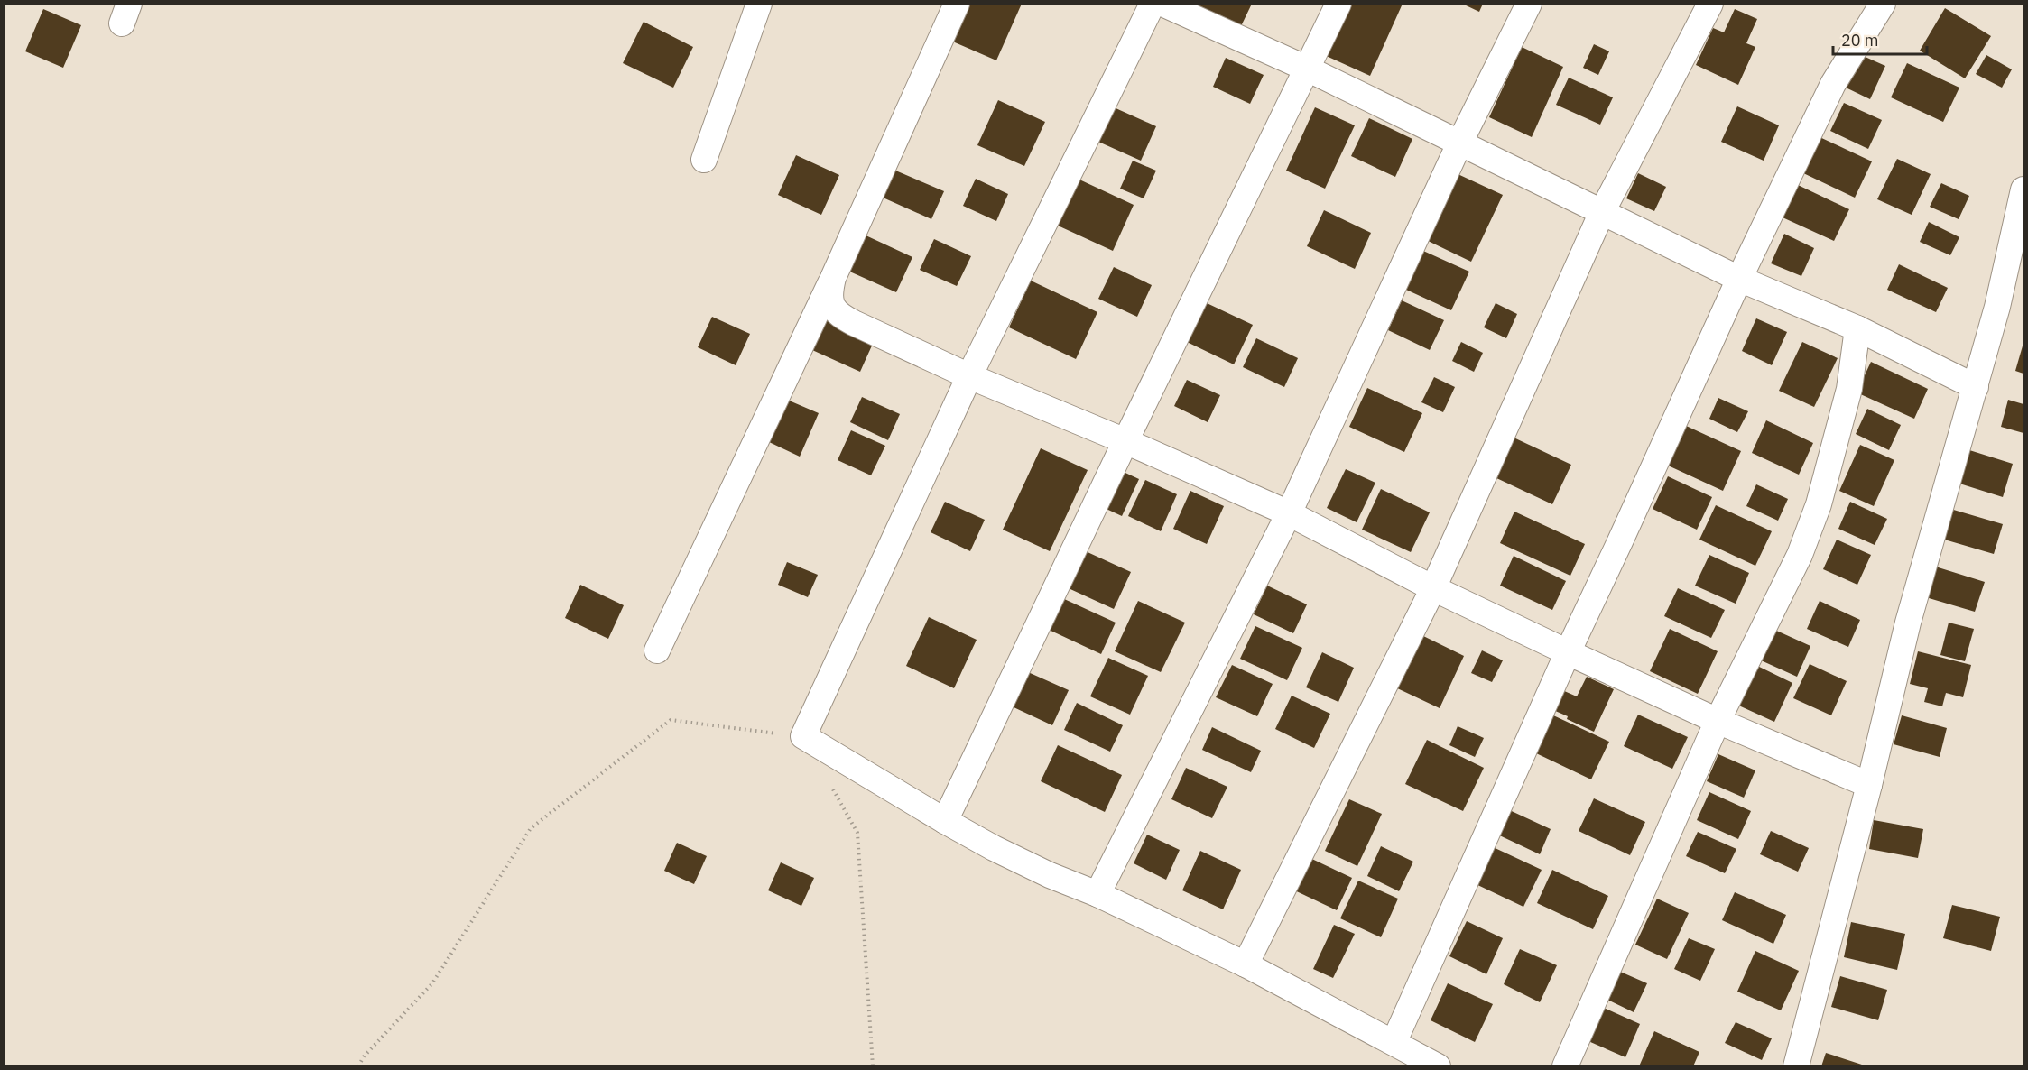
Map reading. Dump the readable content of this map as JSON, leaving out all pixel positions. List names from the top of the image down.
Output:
{
  "scale_bar": "20 m"
}
